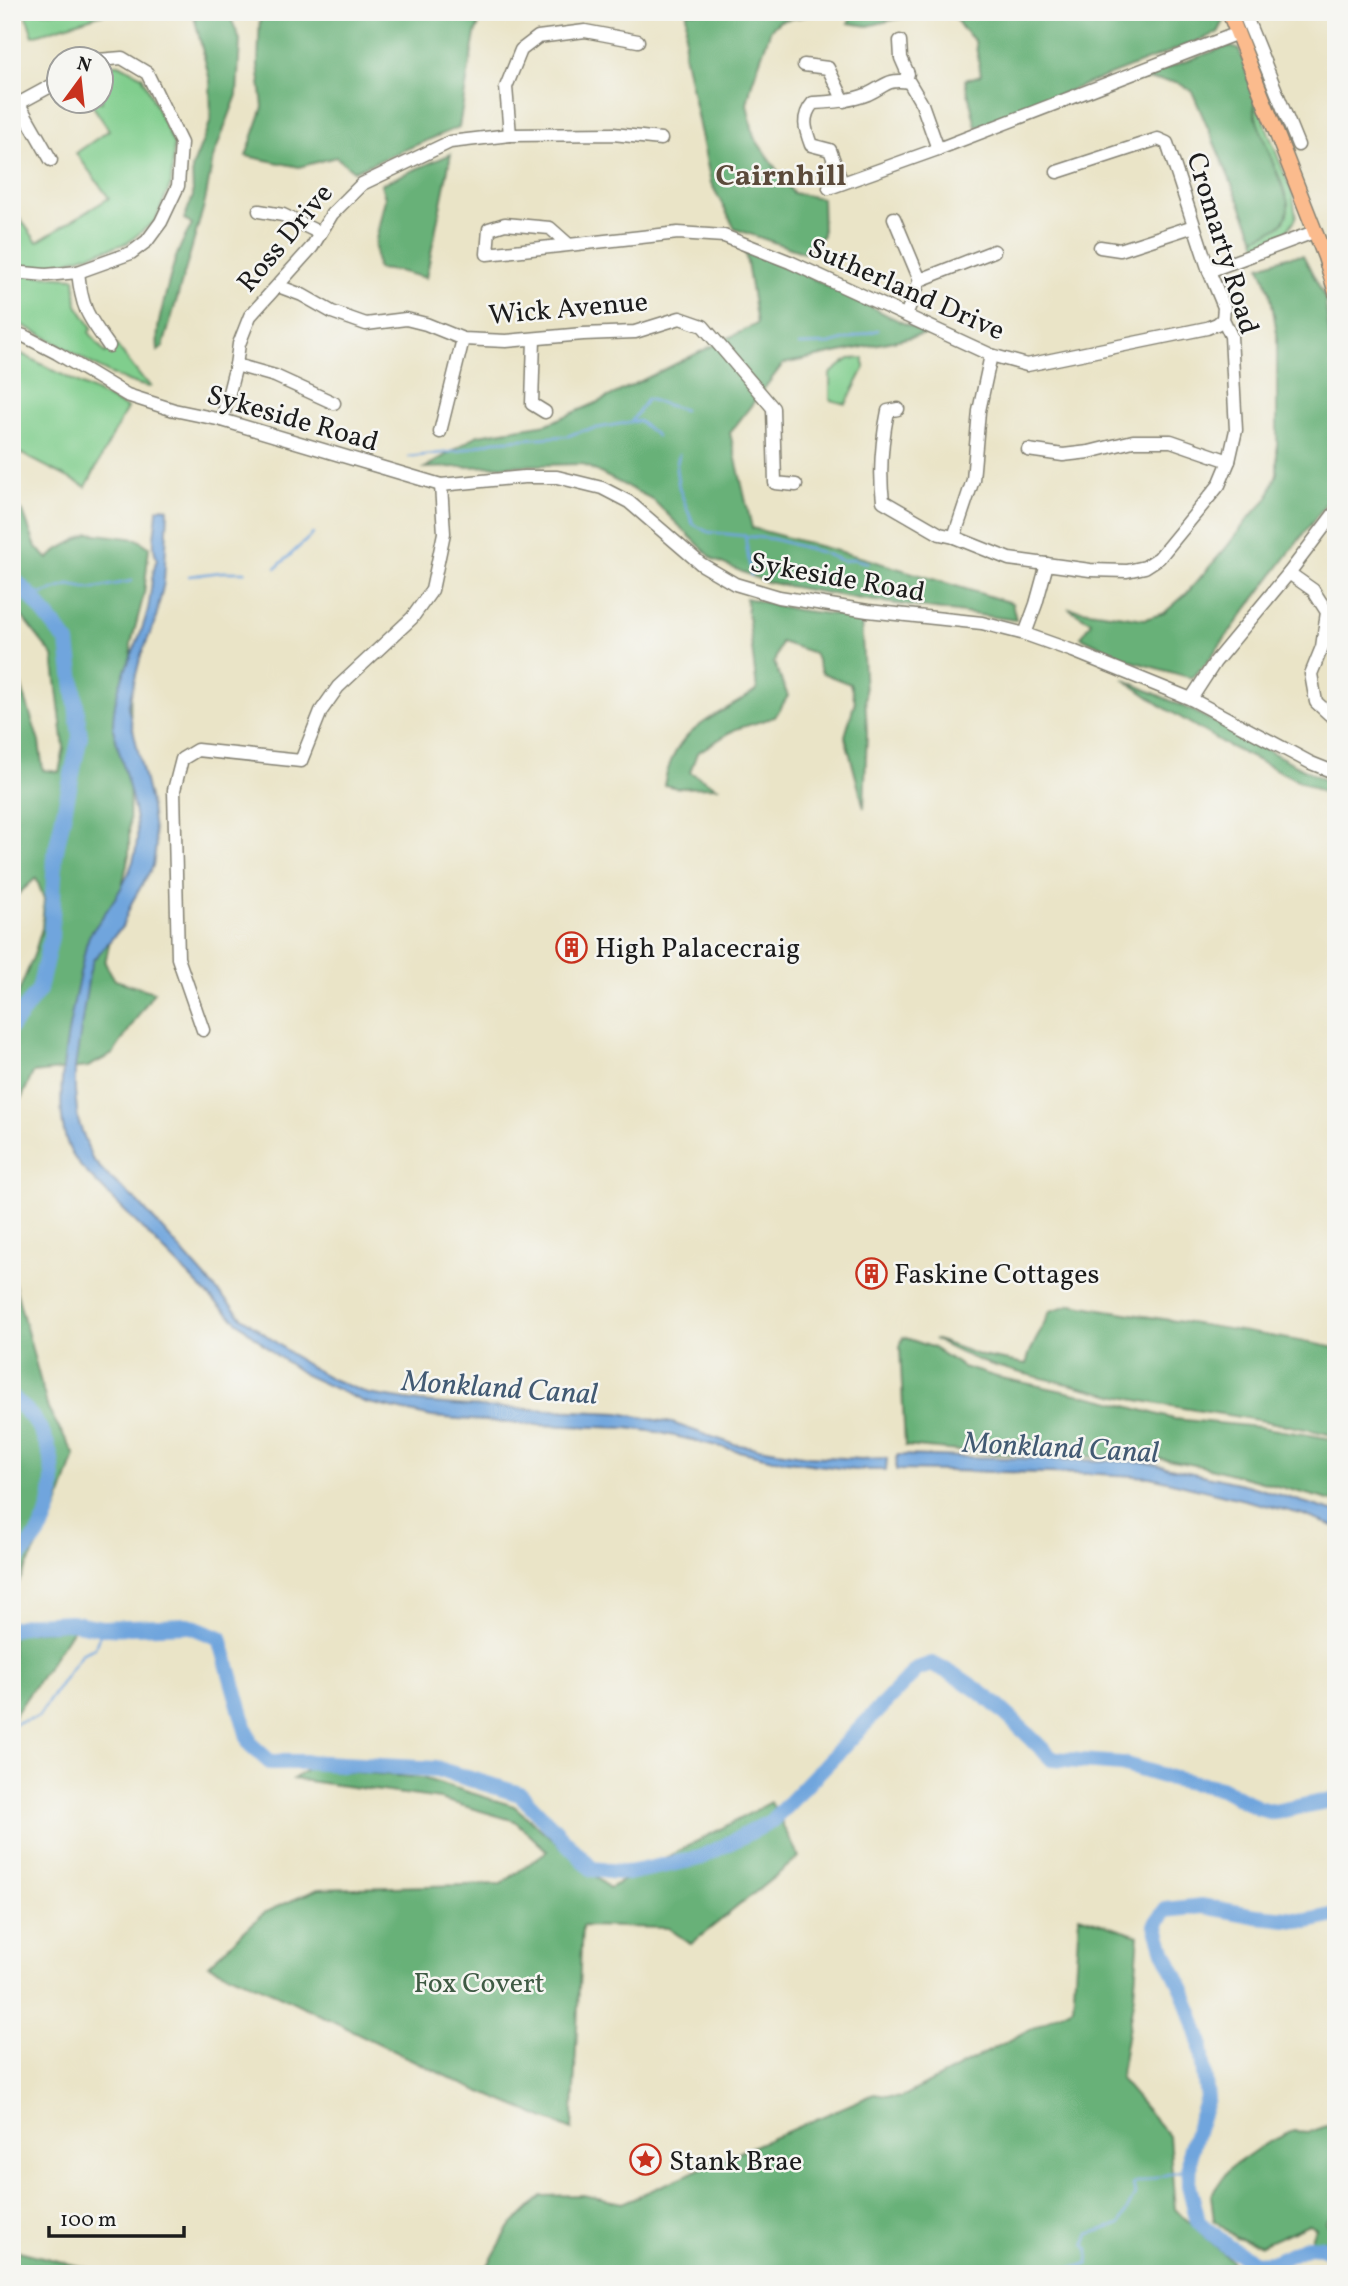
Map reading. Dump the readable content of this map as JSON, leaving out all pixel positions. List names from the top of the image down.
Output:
{
  "streets": {
    "street": [
      "Ross Drive",
      "Cromarty Road",
      "Sutherland Drive",
      "Wick Avenue",
      "Sykeside Road"
    ]
  },
  "crossings": [
    ["Ross Drive", "Wick Avenue"],
    ["Ross Drive", "Sykeside Road"],
    ["Cromarty Road", "Sutherland Drive"]
  ],
  "districts": ["Cairnhill"],
  "water": ["Monkland Canal"],
  "parks": ["Fox Covert"],
  "places": {
    "building": ["High Palacecraig", "Faskine Cottages"],
    "place": ["Stank Brae"]
  },
  "scale_bar": "100 m",
  "north": "top"
}
